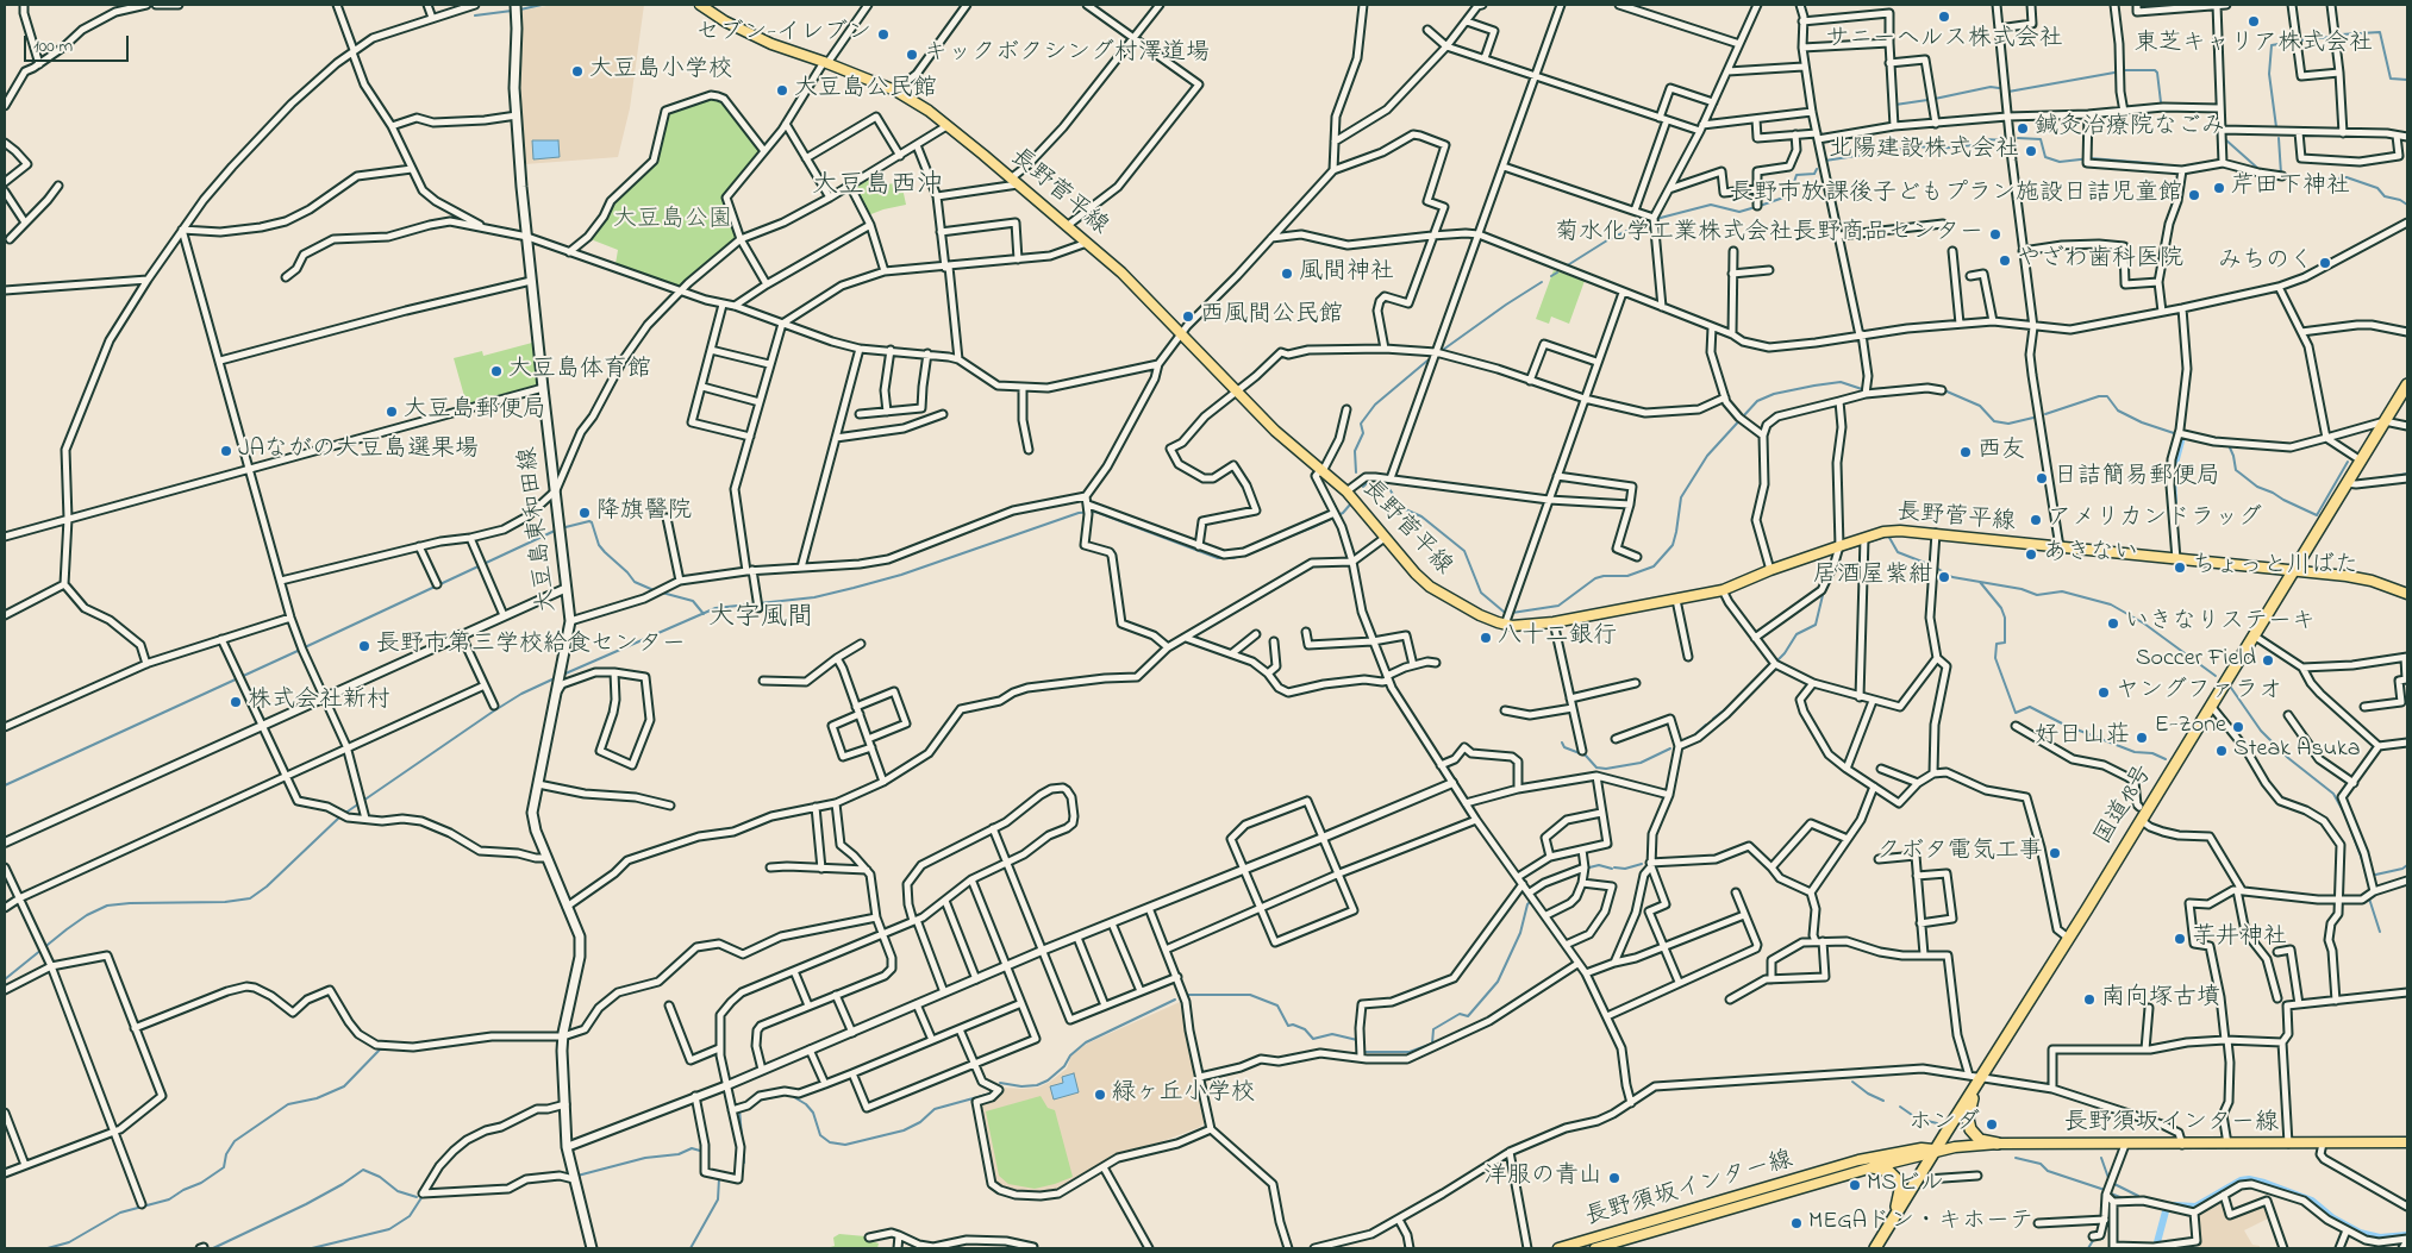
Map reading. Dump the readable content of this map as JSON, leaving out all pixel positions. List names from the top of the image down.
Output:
{
  "streets": {
    "highway": ["国道18号"],
    "main road": ["長野菅平線", "大豆島東和田線", "長野須坂インター線"]
  },
  "crossings": [
    ["長野菅平線", "国道18号"],
    ["国道18号", "長野須坂インター線"]
  ],
  "districts": ["大豆島西沖", "大字風間"],
  "parks": ["大豆島公園"],
  "places": [
    "サニーヘルス株式会社",
    "東芝キャリア株式会社",
    "セブン-イレブン",
    "キックボクシング村澤道場",
    "大豆島小学校",
    "大豆島公民館",
    "鍼灸治療院なごみ",
    "北陽建設株式会社",
    "芹田下神社",
    "長野市放課後子どもプラン施設日詰児童館",
    "菊水化学工業株式会社長野商品センター",
    "やざわ歯科医院",
    "みちのく",
    "風間神社",
    "西風間公民館",
    "大豆島体育館",
    "大豆島郵便局",
    "JAながの大豆島選果場",
    "西友",
    "日詰簡易郵便局",
    "降旗醫院",
    "アメリカンドラッグ",
    "あきない",
    "ちょっと川ばた",
    "居酒屋紫紺",
    "いきなりステーキ",
    "八十二銀行",
    "長野市第三学校給食センター",
    "Soccer Field",
    "ヤングファラオ",
    "株式会社新村",
    "E-Zone",
    "好日山荘",
    "Steak Asuka",
    "クボタ電気工事",
    "芋井神社",
    "南向塚古墳",
    "緑ヶ丘小学校",
    "ホンダ",
    "洋服の青山",
    "MSビル",
    "MEGAドン・キホーテ"
  ],
  "scale_bar": "100 m"
}
